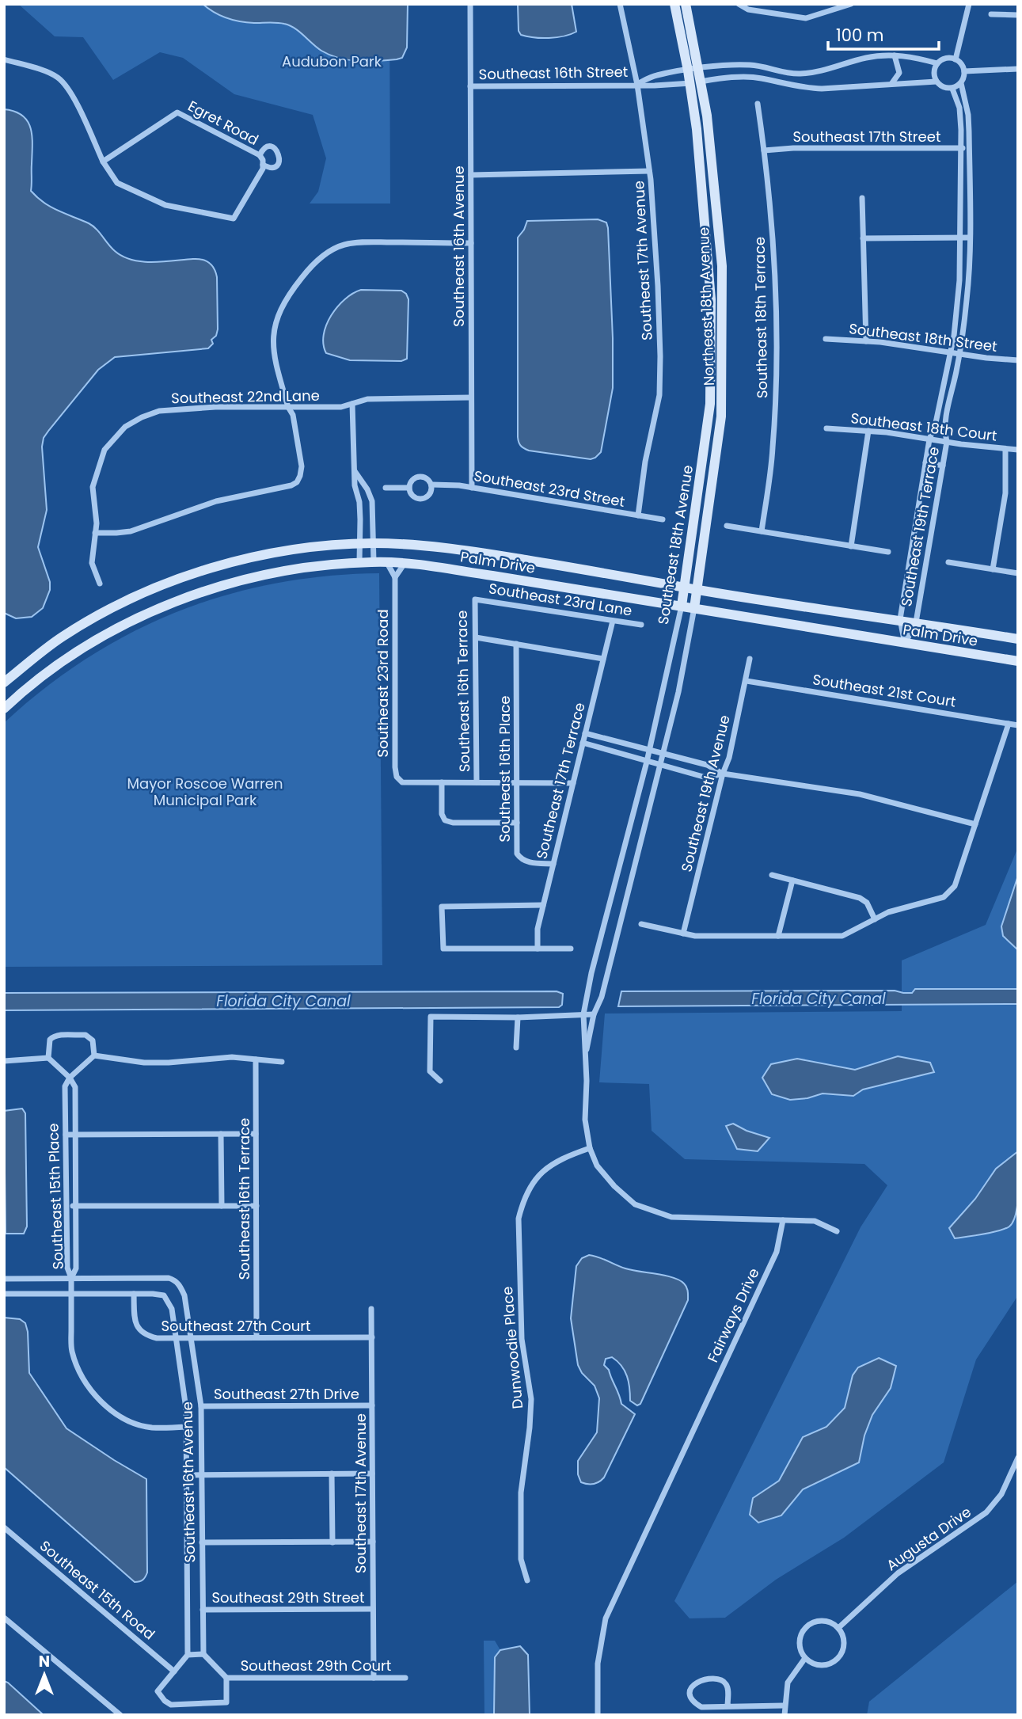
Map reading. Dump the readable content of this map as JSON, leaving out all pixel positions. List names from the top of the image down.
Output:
{
  "streets": {
    "main road": ["Northeast 18th Avenue", "Southeast 18th Avenue", "Palm Drive"],
    "street": [
      "Southeast 16th Street",
      "Egret Road",
      "Southeast 17th Street",
      "Southeast 16th Avenue",
      "Southeast 17th Avenue",
      "Southeast 18th Terrace",
      "Southeast 18th Street",
      "Southeast 22nd Lane",
      "Southeast 18th Court",
      "Southeast 23rd Street",
      "Southeast 19th Terrace",
      "Southeast 23rd Lane",
      "Southeast 23rd Road",
      "Southeast 21st Court",
      "Southeast 16th Terrace",
      "Southeast 16th Place",
      "Southeast 17th Terrace",
      "Southeast 19th Avenue",
      "Southeast 15th Place",
      "Fairways Drive",
      "Southeast 27th Court",
      "Dunwoodie Place",
      "Southeast 27th Drive",
      "Augusta Drive",
      "Southeast 15th Road",
      "Southeast 29th Street",
      "Southeast 29th Court"
    ]
  },
  "crossings": [
    ["Southeast 16th Street", "Southeast 16th Avenue"],
    ["Southeast 16th Street", "Southeast 17th Avenue"],
    ["Southeast 16th Street", "Northeast 18th Avenue"],
    ["Southeast 16th Street", "Southeast 19th Terrace"],
    ["Southeast 16th Street", "Southeast 18th Avenue"],
    ["Southeast 17th Street", "Southeast 18th Terrace"],
    ["Southeast 17th Street", "Southeast 19th Terrace"],
    ["Southeast 16th Avenue", "Southeast 22nd Lane"],
    ["Southeast 16th Avenue", "Southeast 23rd Street"],
    ["Southeast 16th Avenue", "Southeast 15th Place"],
    ["Southeast 16th Avenue", "Southeast 27th Court"],
    ["Southeast 16th Avenue", "Southeast 27th Drive"],
    ["Southeast 16th Avenue", "Southeast 29th Street"],
    ["Southeast 17th Avenue", "Southeast 23rd Street"],
    ["Southeast 17th Avenue", "Southeast 27th Court"],
    ["Southeast 17th Avenue", "Southeast 27th Drive"],
    ["Southeast 17th Avenue", "Southeast 29th Street"],
    ["Southeast 17th Avenue", "Southeast 29th Court"],
    ["Northeast 18th Avenue", "Southeast 18th Avenue"],
    ["Northeast 18th Avenue", "Palm Drive"],
    ["Southeast 18th Street", "Southeast 19th Terrace"],
    ["Southeast 18th Court", "Southeast 19th Terrace"],
    ["Southeast 19th Terrace", "Palm Drive"],
    ["Southeast 18th Avenue", "Palm Drive"],
    ["Palm Drive", "Southeast 23rd Road"],
    ["Southeast 23rd Lane", "Southeast 16th Terrace"],
    ["Southeast 23rd Lane", "Southeast 17th Terrace"],
    ["Southeast 23rd Road", "Southeast 16th Terrace"],
    ["Southeast 23rd Road", "Southeast 16th Place"],
    ["Southeast 23rd Road", "Southeast 17th Terrace"],
    ["Southeast 21st Court", "Southeast 19th Avenue"],
    ["Southeast 16th Terrace", "Southeast 27th Court"],
    ["Southeast 16th Place", "Southeast 17th Terrace"]
  ],
  "water": ["Florida City Canal"],
  "parks": ["Audubon Park", "Mayor Roscoe Warren Municipal Park"],
  "scale_bar": "100 m",
  "north": "top"
}
